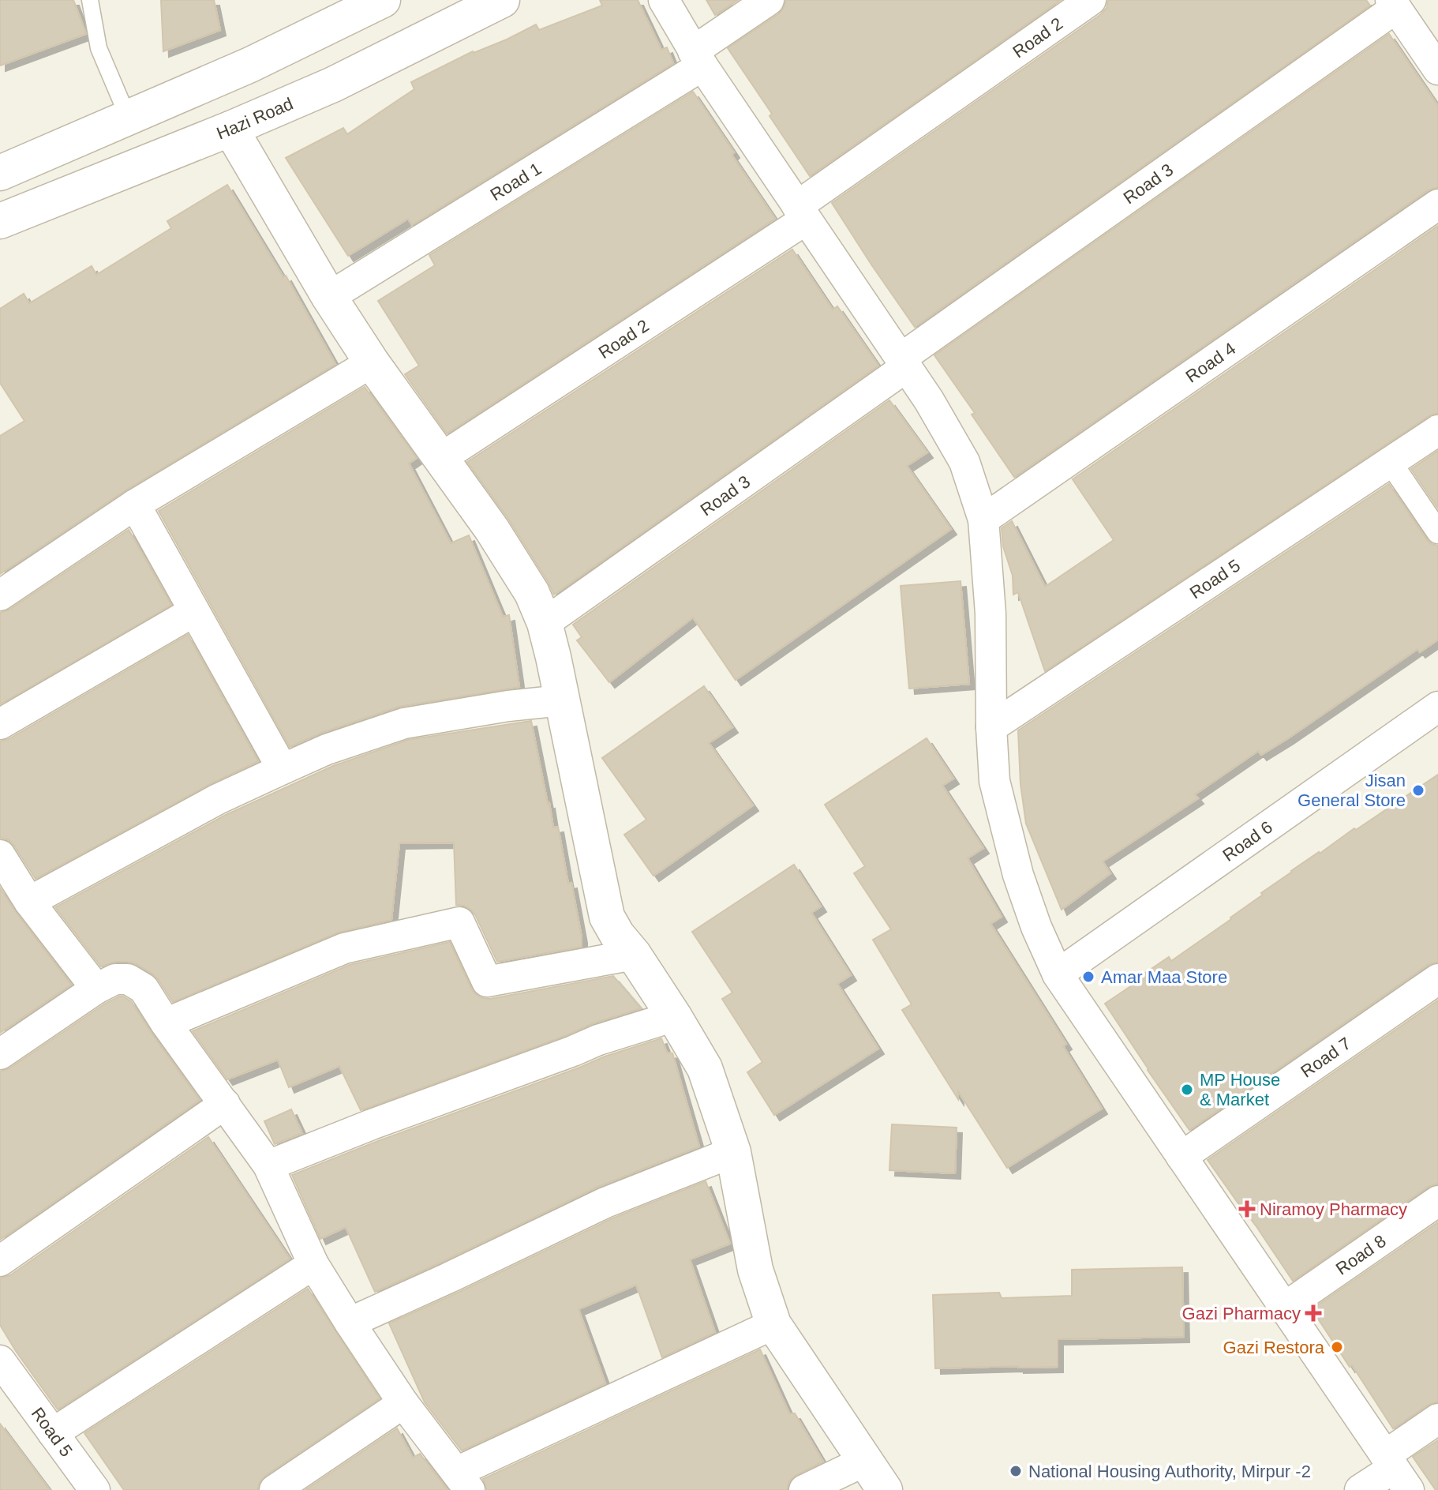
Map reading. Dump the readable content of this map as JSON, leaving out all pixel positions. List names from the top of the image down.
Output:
{
  "streets": {
    "street": [
      "Road 2",
      "Hazi Road",
      "Road 1",
      "Road 3",
      "Road 4",
      "Road 5",
      "Road 6",
      "Road 7",
      "Road 8"
    ]
  },
  "places": {
    "other": [
      "Jisan General Store",
      "Amar Maa Store",
      "MP House & Market",
      "Gazi Restora",
      "National Housing Authority, Mirpur -2"
    ],
    "health": ["Niramoy Pharmacy", "Gazi Pharmacy"]
  }
}
